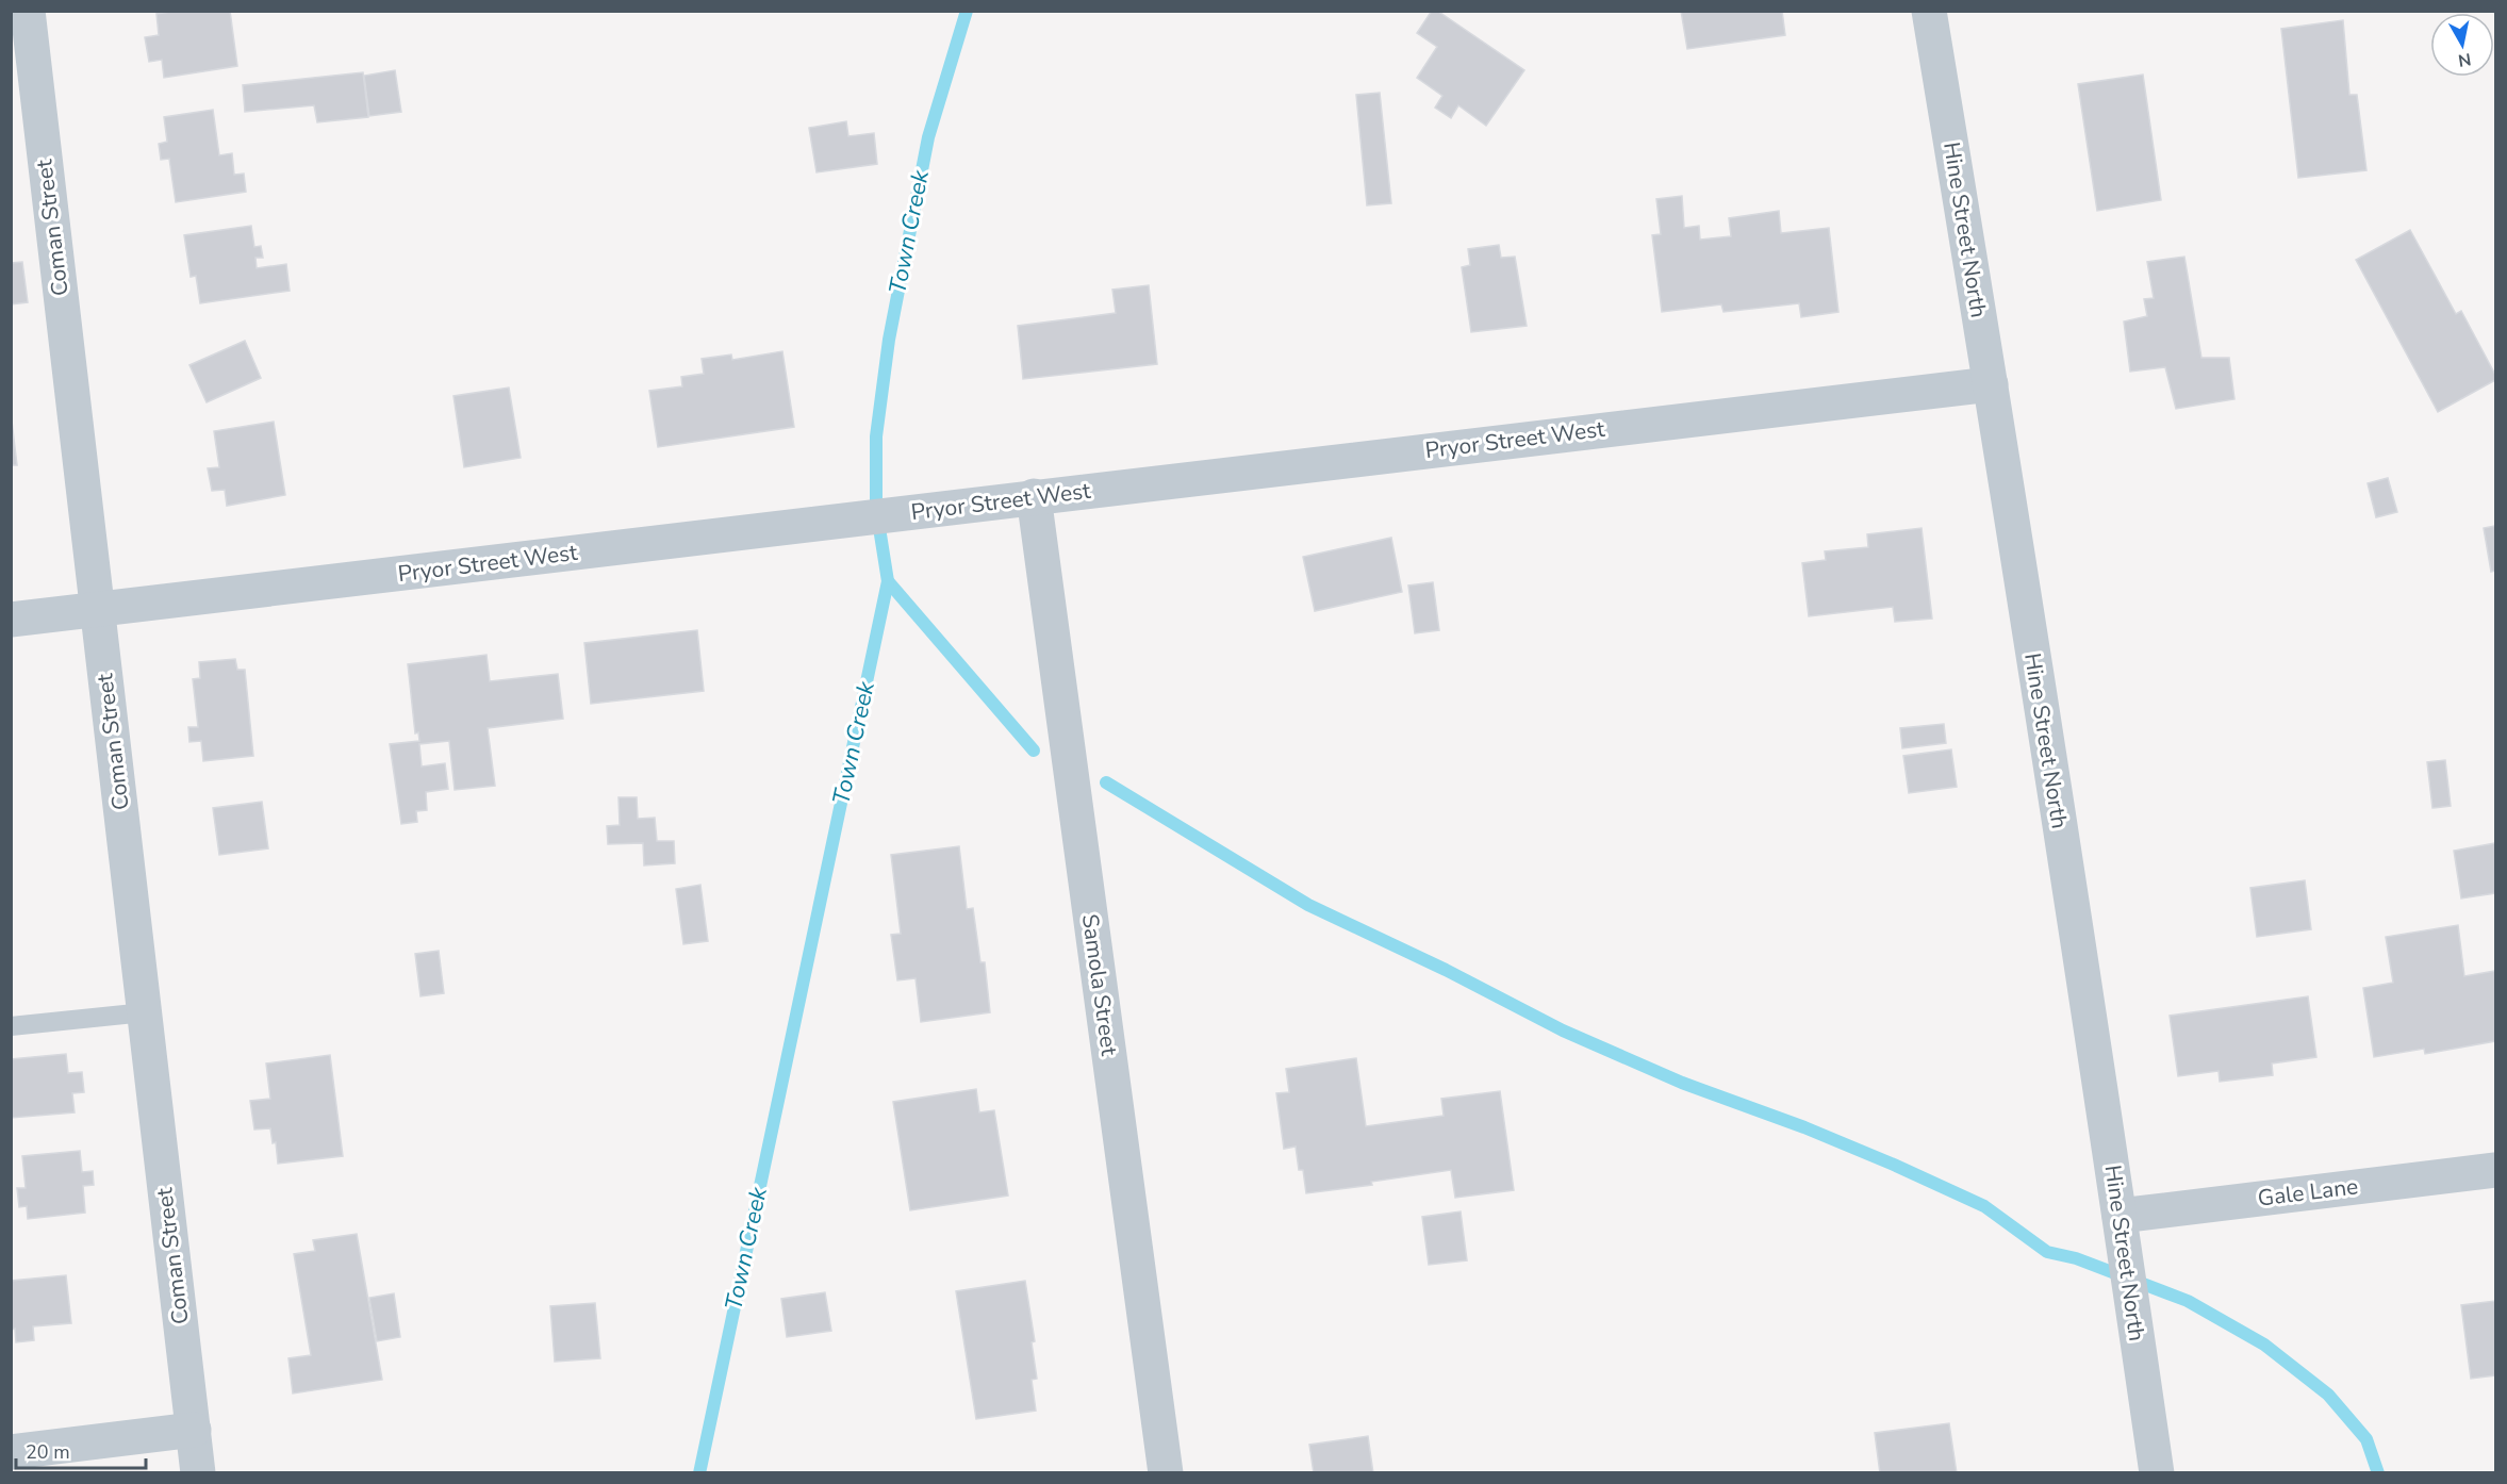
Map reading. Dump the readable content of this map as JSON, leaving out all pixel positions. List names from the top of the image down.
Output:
{
  "streets": {
    "street": [
      "Coman Street",
      "Hine Street North",
      "Pryor Street West",
      "Samola Street",
      "Gale Lane"
    ]
  },
  "crossings": [
    ["Coman Street", "Pryor Street West"],
    ["Hine Street North", "Pryor Street West"],
    ["Hine Street North", "Gale Lane"],
    ["Pryor Street West", "Samola Street"]
  ],
  "water": ["Town Creek"],
  "scale_bar": "20 m",
  "north": "bottom"
}
